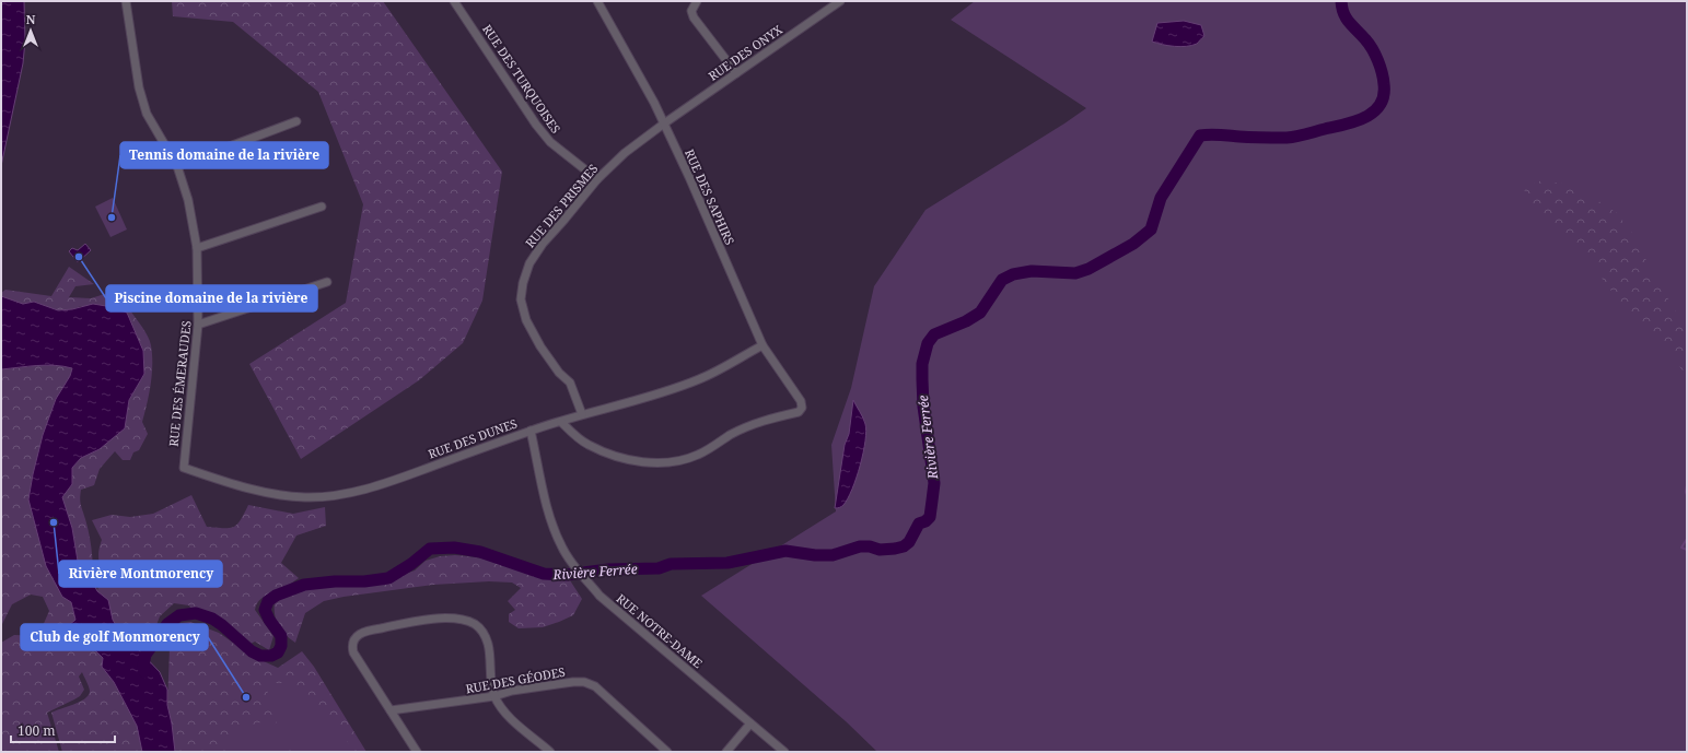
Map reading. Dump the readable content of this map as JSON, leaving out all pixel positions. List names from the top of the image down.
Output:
{
  "streets": {
    "street": [
      "RUE DES ONYX",
      "RUE DES TURQUOISES",
      "RUE DES SAPHIRS",
      "RUE DES PRISMES",
      "RUE DES ÉMERAUDES",
      "RUE DES DUNES",
      "RUE NOTRE-DAME",
      "RUE DES GÉODES"
    ]
  },
  "crossings": [
    ["RUE DES ONYX", "RUE DES SAPHIRS"],
    ["RUE DES ONYX", "RUE DES PRISMES"],
    ["RUE DES TURQUOISES", "RUE DES PRISMES"],
    ["RUE DES SAPHIRS", "RUE DES PRISMES"],
    ["RUE DES SAPHIRS", "RUE DES DUNES"],
    ["RUE DES PRISMES", "RUE DES DUNES"],
    ["RUE DES ÉMERAUDES", "RUE DES DUNES"],
    ["RUE DES DUNES", "RUE NOTRE-DAME"]
  ],
  "water": ["Rivière Ferrée"],
  "places": [
    "Tennis domaine de la rivière",
    "Piscine domaine de la rivière",
    "Rivière Montmorency",
    "Club de golf Monmorency"
  ],
  "scale_bar": "100 m",
  "north": "top"
}
